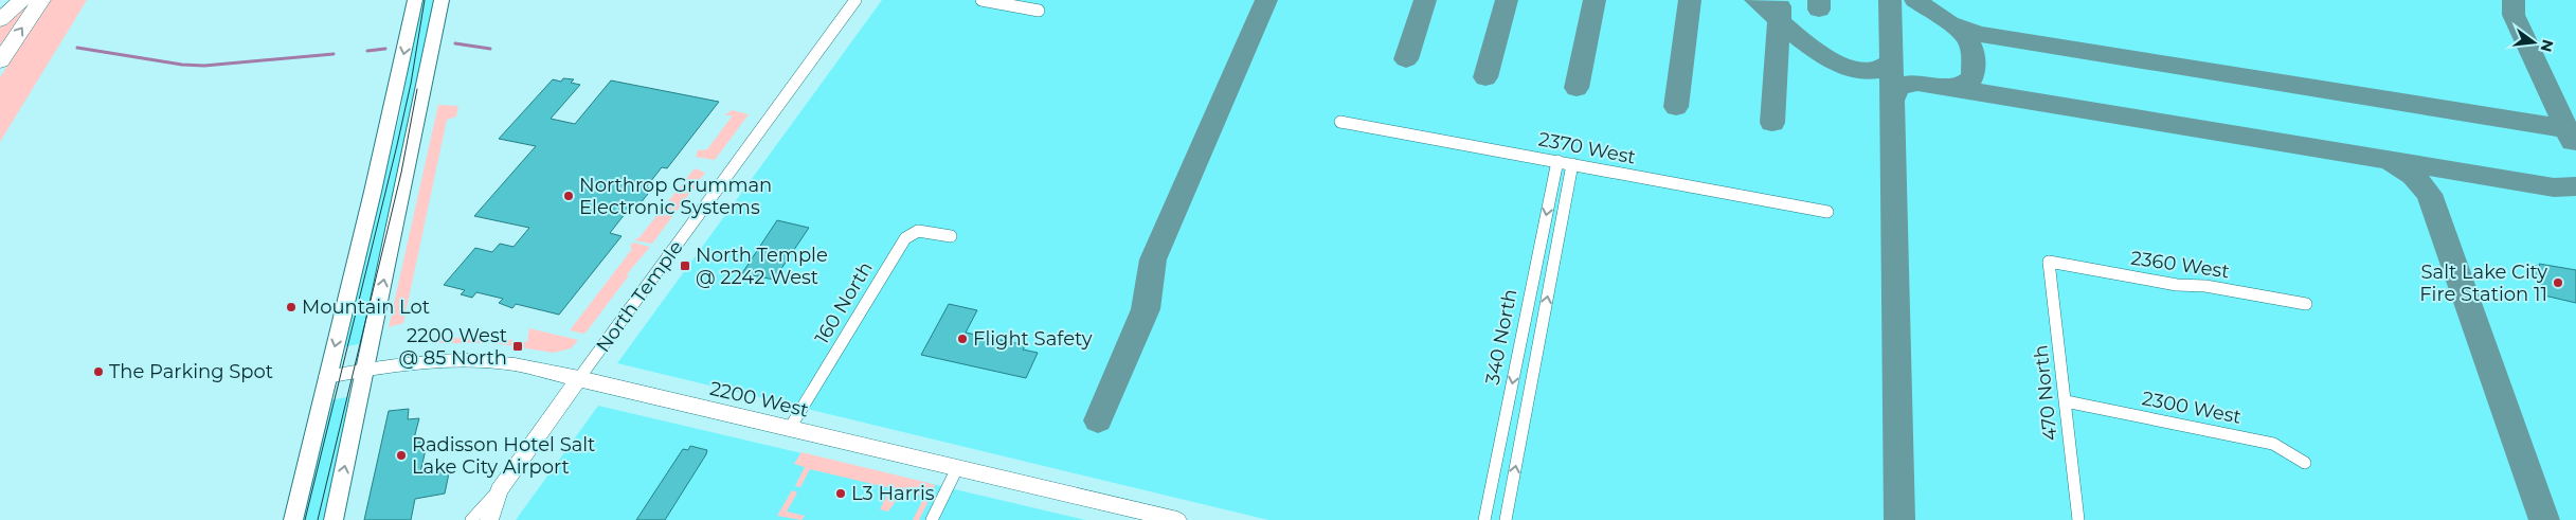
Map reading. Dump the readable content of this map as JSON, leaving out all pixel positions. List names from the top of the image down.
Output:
{
  "streets": {
    "street": [
      "2370 West",
      "2360 West",
      "North Temple",
      "160 North",
      "340 North",
      "470 North",
      "2200 West",
      "2300 West"
    ]
  },
  "crossings": [
    ["2370 West", "340 North"],
    ["2360 West", "470 North"],
    ["North Temple", "2200 West"],
    ["160 North", "2200 West"],
    ["470 North", "2300 West"]
  ],
  "places": {
    "other": [
      "Northrop Grumman Electronic Systems",
      "Salt Lake City Fire Station 11",
      "Mountain Lot",
      "Flight Safety",
      "The Parking Spot",
      "Radisson Hotel Salt Lake City Airport",
      "L3 Harris"
    ],
    "transit": ["North Temple @ 2242 West", "2200 West @ 85 North"]
  },
  "north": "right"
}
